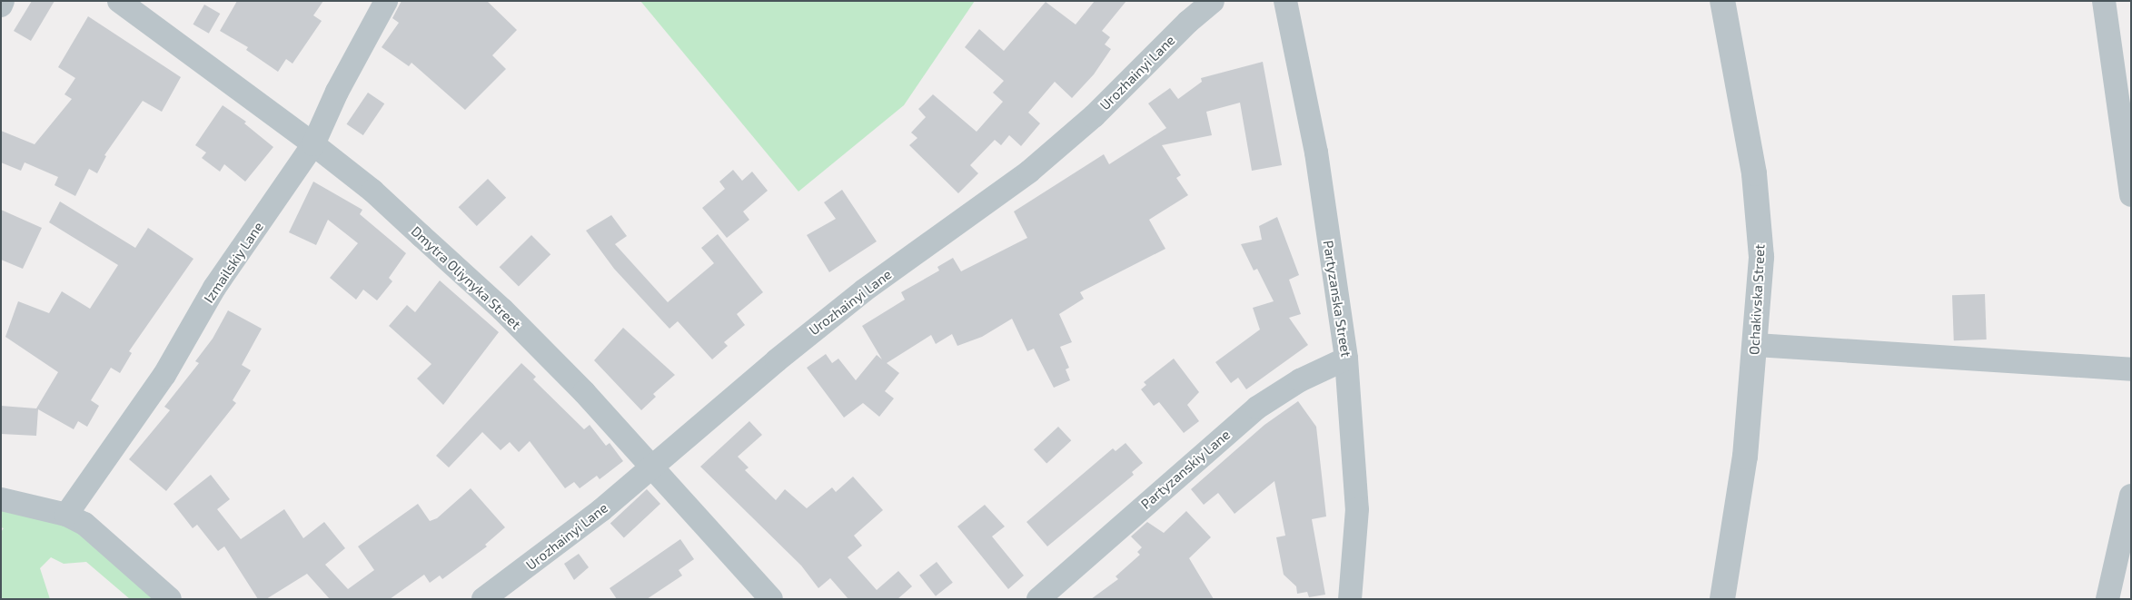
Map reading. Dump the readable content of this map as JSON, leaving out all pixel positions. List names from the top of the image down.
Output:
{
  "streets": {
    "street": [
      "Urozhainyi Lane",
      "Izmailskiy Lane",
      "Dmytra Oliynyka Street",
      "Partyzanska Street",
      "Ochakivska Street",
      "Partyzanskiy Lane"
    ]
  },
  "crossings": [
    ["Urozhainyi Lane", "Dmytra Oliynyka Street"],
    ["Izmailskiy Lane", "Dmytra Oliynyka Street"],
    ["Partyzanska Street", "Partyzanskiy Lane"]
  ]
}
